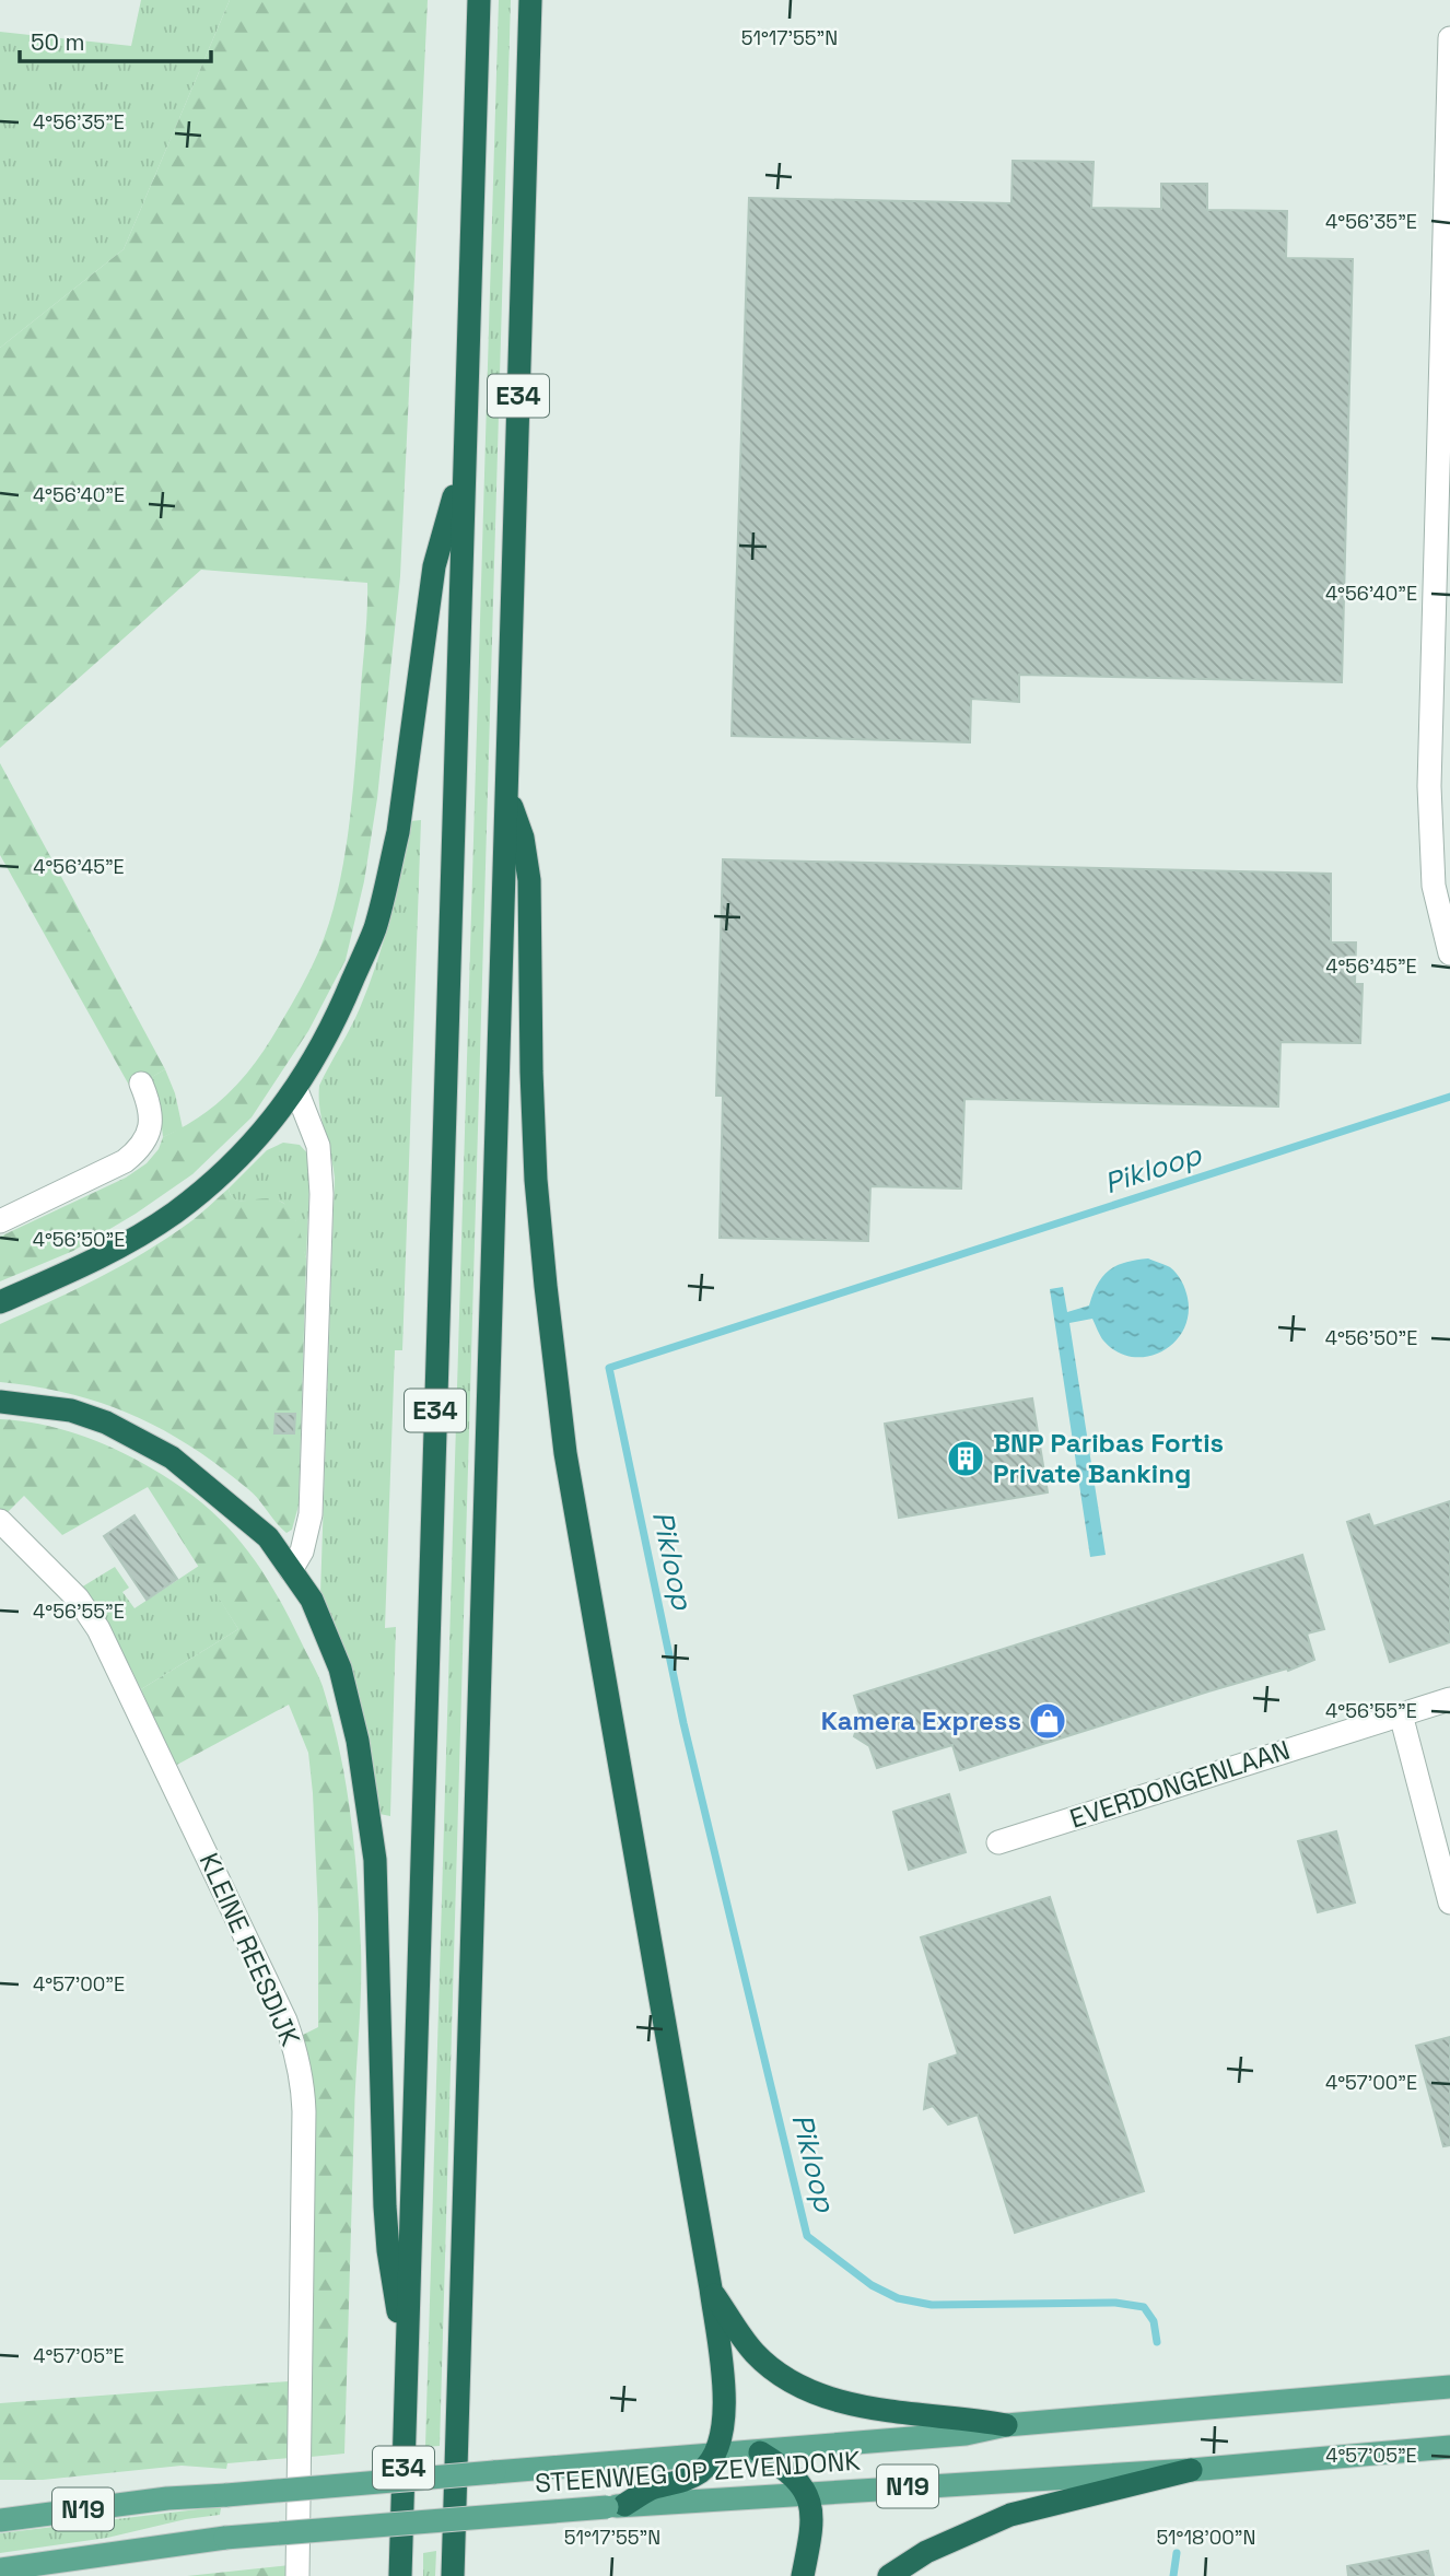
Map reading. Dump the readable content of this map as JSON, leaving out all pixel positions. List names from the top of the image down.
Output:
{
  "streets": {
    "highway": ["E34"],
    "main road": ["STEENWEG OP ZEVENDONK", "N19"],
    "street": ["EVERDONGENLAAN", "KLEINE REESDIJK"]
  },
  "water": ["Pikloop"],
  "places": {
    "building": ["BNP Paribas Fortis Private Banking"],
    "shop": ["Kamera Express"]
  },
  "scale_bar": "50 m",
  "coordinates": [
    "51°17'55\"N",
    "4°56'35\"E",
    "4°56'40\"E",
    "4°56'45\"E",
    "4°56'50\"E",
    "4°56'55\"E",
    "4°57'00\"E",
    "4°57'05\"E",
    "51°18'00\"N"
  ]
}
